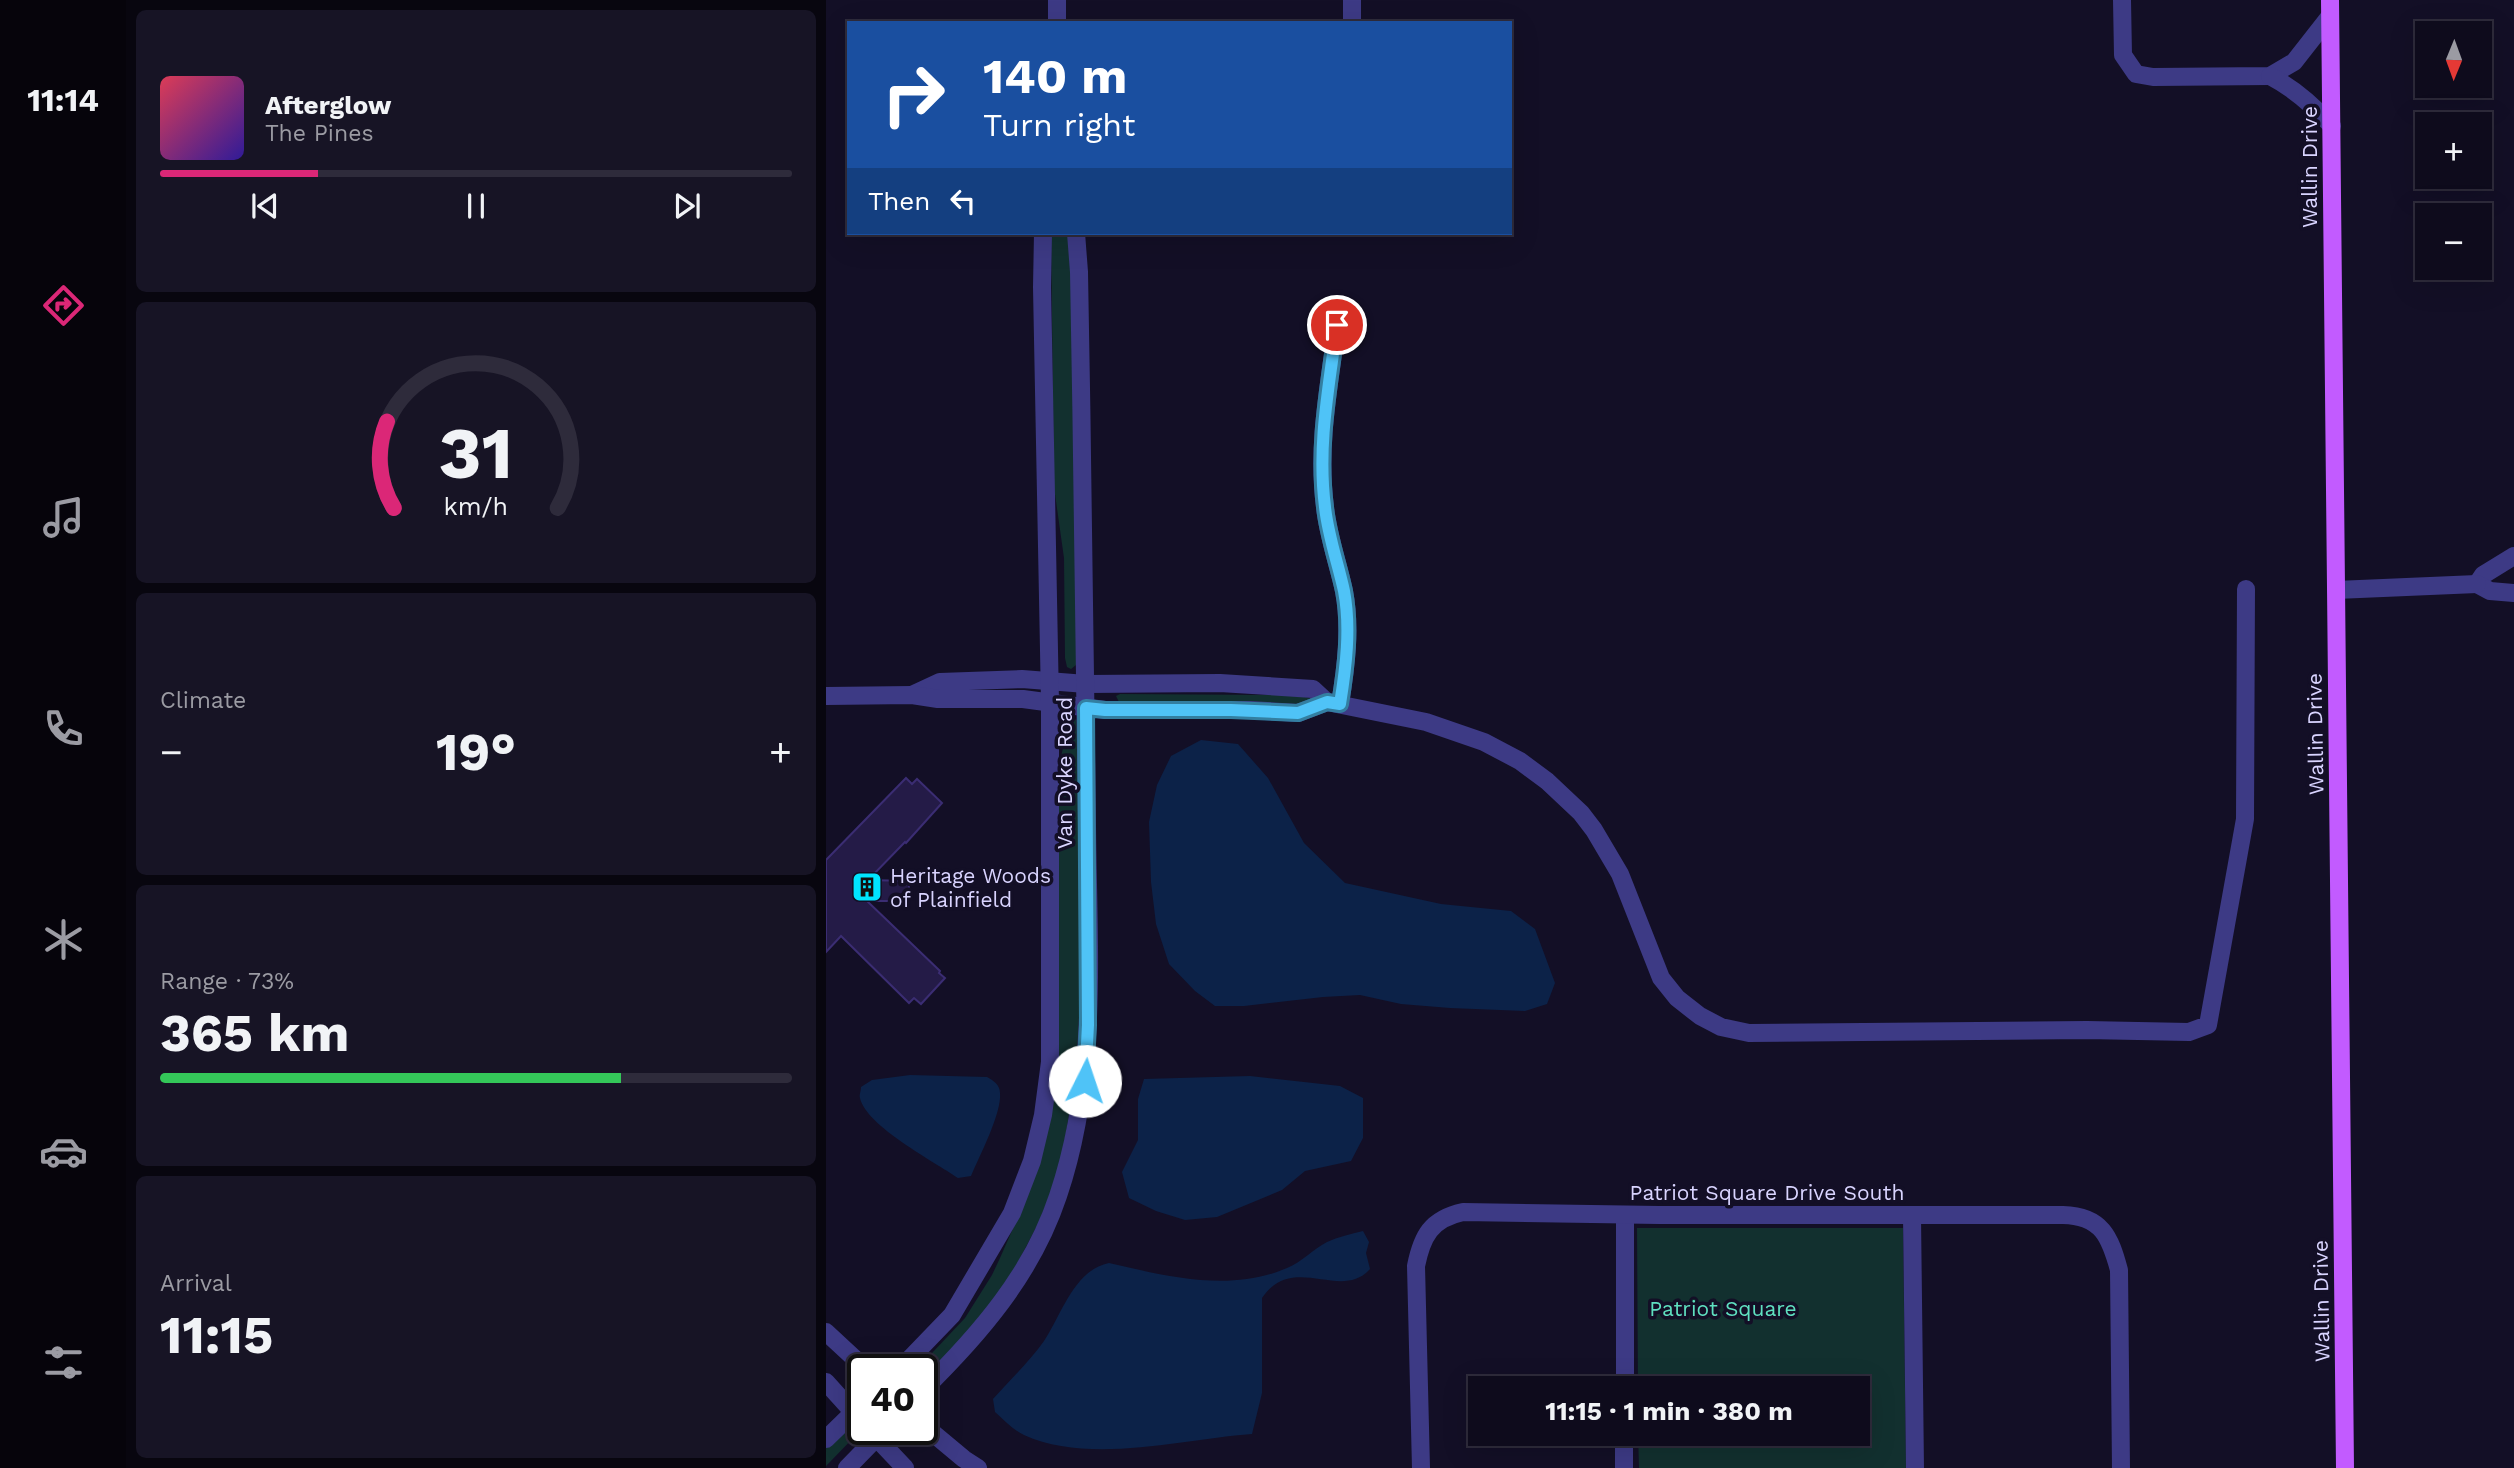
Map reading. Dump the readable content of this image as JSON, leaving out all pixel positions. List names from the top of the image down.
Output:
{
  "streets": {
    "main road": ["Wallin Drive"],
    "street": ["Van Dyke Road", "Patriot Square Drive South"]
  },
  "parks": ["Patriot Square"],
  "places": {
    "building": ["Heritage Woods of Plainfield"]
  },
  "north": "bottom",
  "page": {
    "tabs": "11:14",
    "map_buttons": ["+", "−"],
    "turn": ["140 m", "Turn right"],
    "song": ["Afterglow", "The Pines"],
    "then": "Then",
    "tile": [
      "Climate",
      ["Range · 73%", "365 km"],
      ["Arrival", "11:15"]
    ],
    "heat": ["−", "19°", "+"],
    "limit": "40",
    "trip": "11:15 · 1 min · 380 m",
    "gauge": ["31", "km/h"]
  }
}
